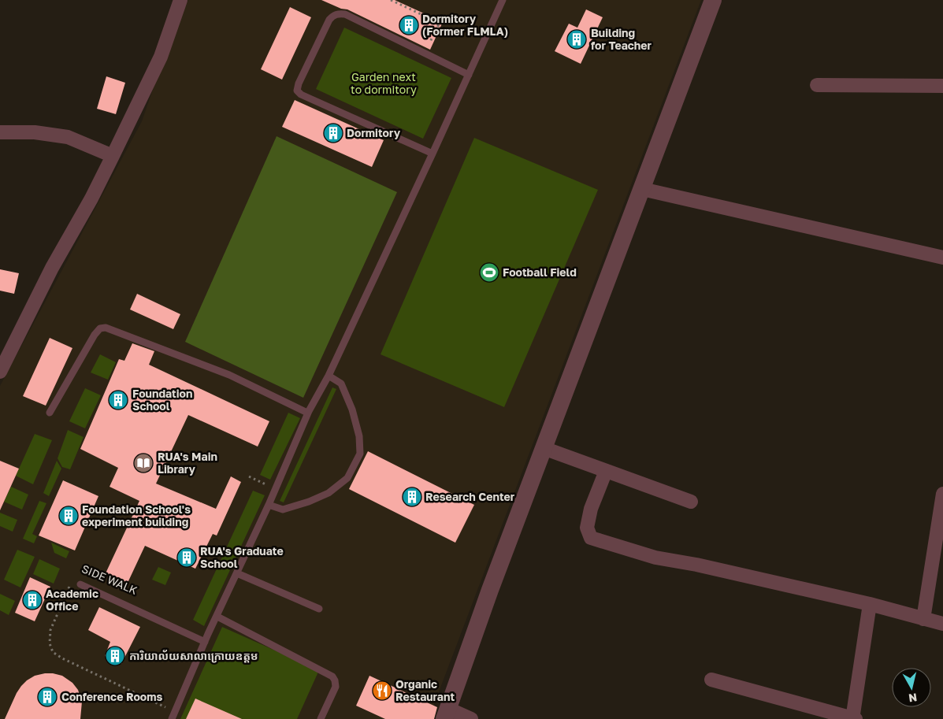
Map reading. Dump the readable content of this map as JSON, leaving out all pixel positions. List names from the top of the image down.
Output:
{
  "streets": {
    "path": ["SIDE WALK"]
  },
  "parks": ["Garden next to dormitory"],
  "places": {
    "building": [
      "Dormitory (Former FLMLA)",
      "Building for Teacher",
      "Dormitory",
      "Foundation School",
      "Research Center",
      "Foundation School's experiment building",
      "RUA's Graduate School",
      "Academic Office",
      "ការិយាល័យសាលាក្រោយឧត្តម",
      "Conference Rooms"
    ],
    "sports": ["Football Field"],
    "library": ["RUA's Main Library"],
    "restaurant": ["Organic Restaurant"]
  },
  "north": "bottom"
}
